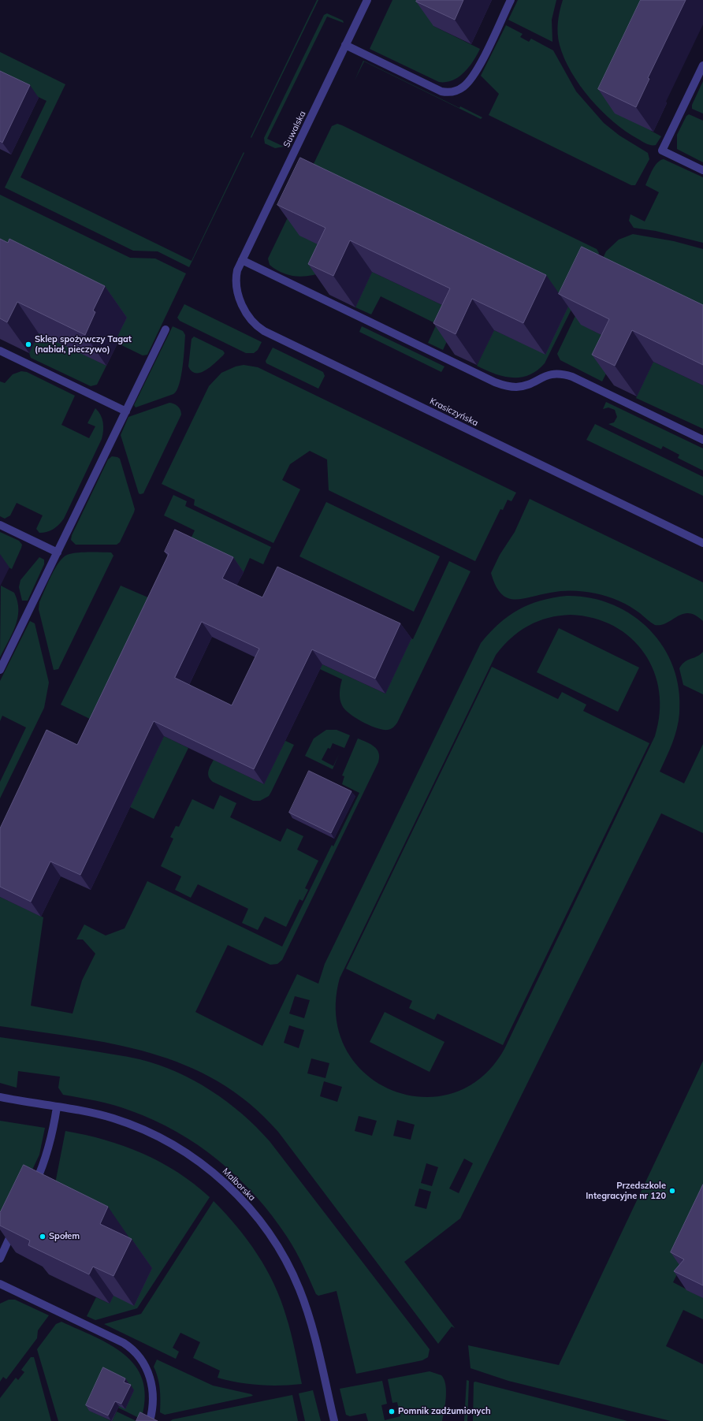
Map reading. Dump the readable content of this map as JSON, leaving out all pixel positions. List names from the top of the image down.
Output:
{
  "streets": {
    "street": ["Suwalska", "Krasiczyńska", "Malborska"]
  },
  "crossings": [
    ["Suwalska", "Krasiczyńska"]
  ],
  "places": [
    "Sklep spożywczy Tagat (nabiał, pieczywo)",
    "Przedszkole Integracyjne nr 120",
    "Społem",
    "Pomnik zadżumionych"
  ]
}
